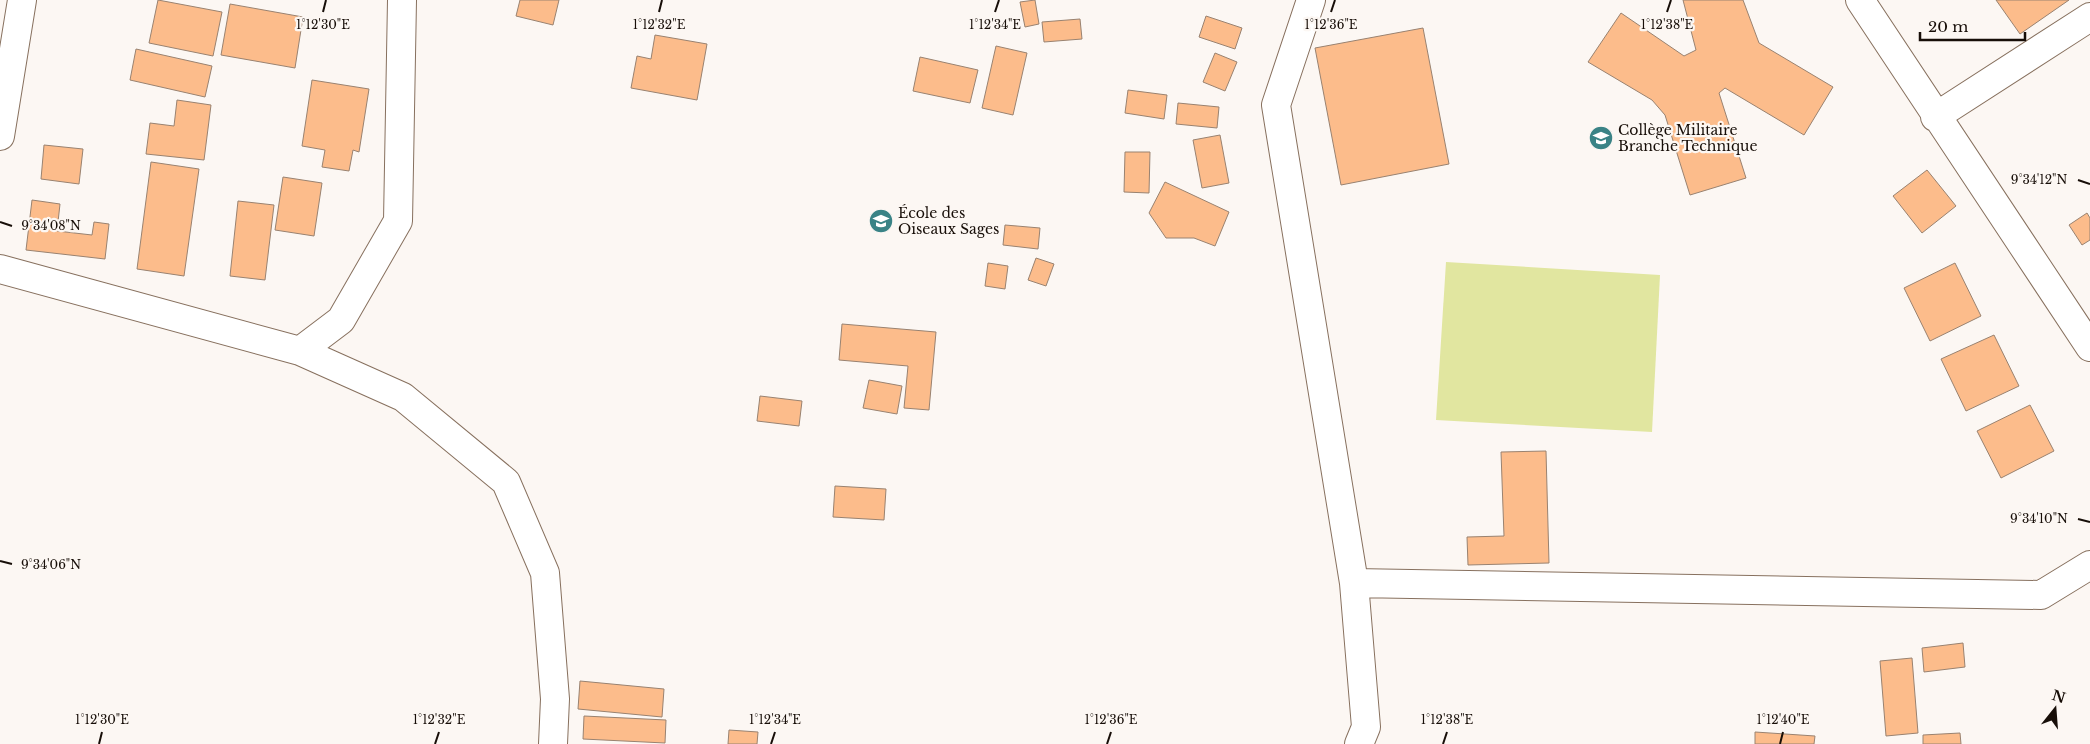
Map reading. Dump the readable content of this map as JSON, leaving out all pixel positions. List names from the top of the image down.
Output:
{
  "places": {
    "school or university": ["Collège Militaire Branche Technique", "École des Oiseaux Sages"]
  },
  "scale_bar": "20 m",
  "north": "top",
  "coordinates": [
    "1°12'30\"E",
    "1°12'32\"E",
    "1°12'34\"E",
    "1°12'36\"E",
    "1°12'38\"E",
    "9°34'12\"N",
    "9°34'08\"N",
    "9°34'10\"N",
    "9°34'06\"N",
    "1°12'40\"E"
  ]
}
